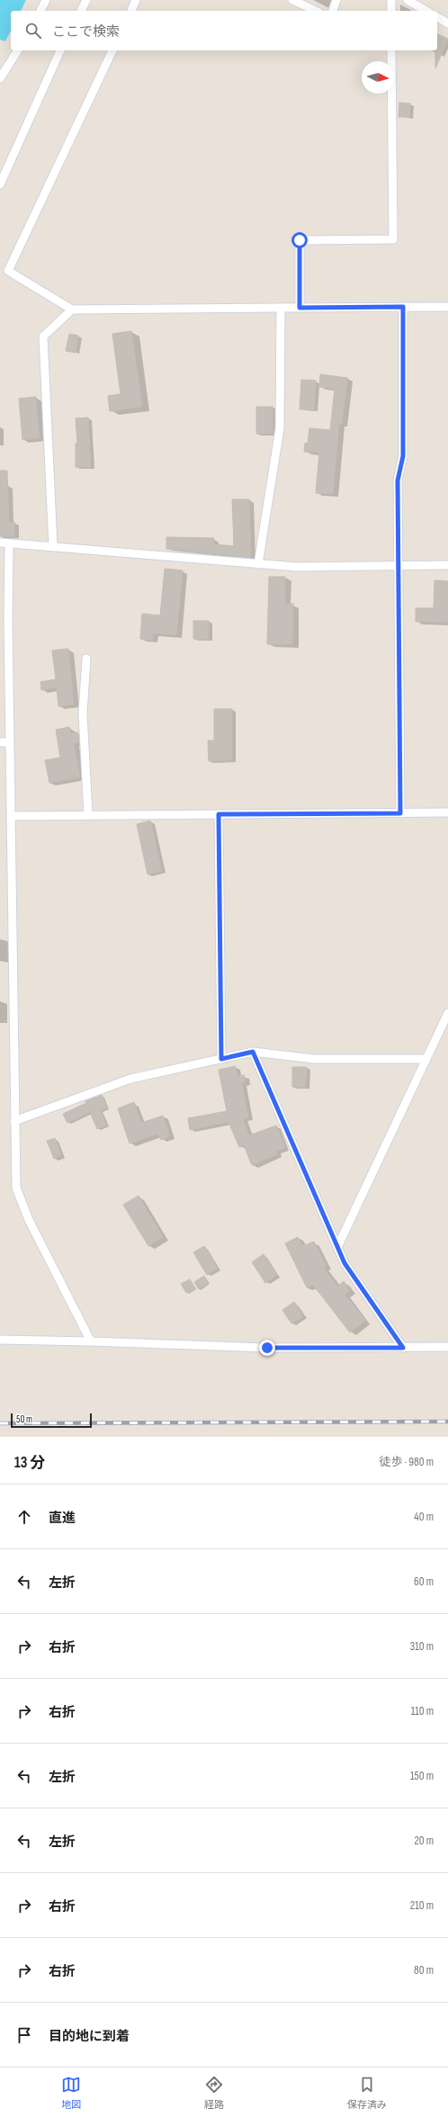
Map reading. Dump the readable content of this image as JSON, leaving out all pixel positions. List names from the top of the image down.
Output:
{
  "scale_bar": "50 m",
  "north": "right",
  "page": {
    "search": "ここで検索",
    "scale": "50 m",
    "heading": ["13 分", "徒歩 · 980 m"],
    "list": [
      ["直進", "40 m"],
      ["左折", "60 m"],
      ["右折", "310 m"],
      ["右折", "110 m"],
      ["左折", "150 m"],
      ["左折", "20 m"],
      ["右折", "210 m"],
      ["右折", "80 m"],
      "目的地に到着"
    ],
    "nav": ["地図", "経路", "保存済み"]
  }
}
